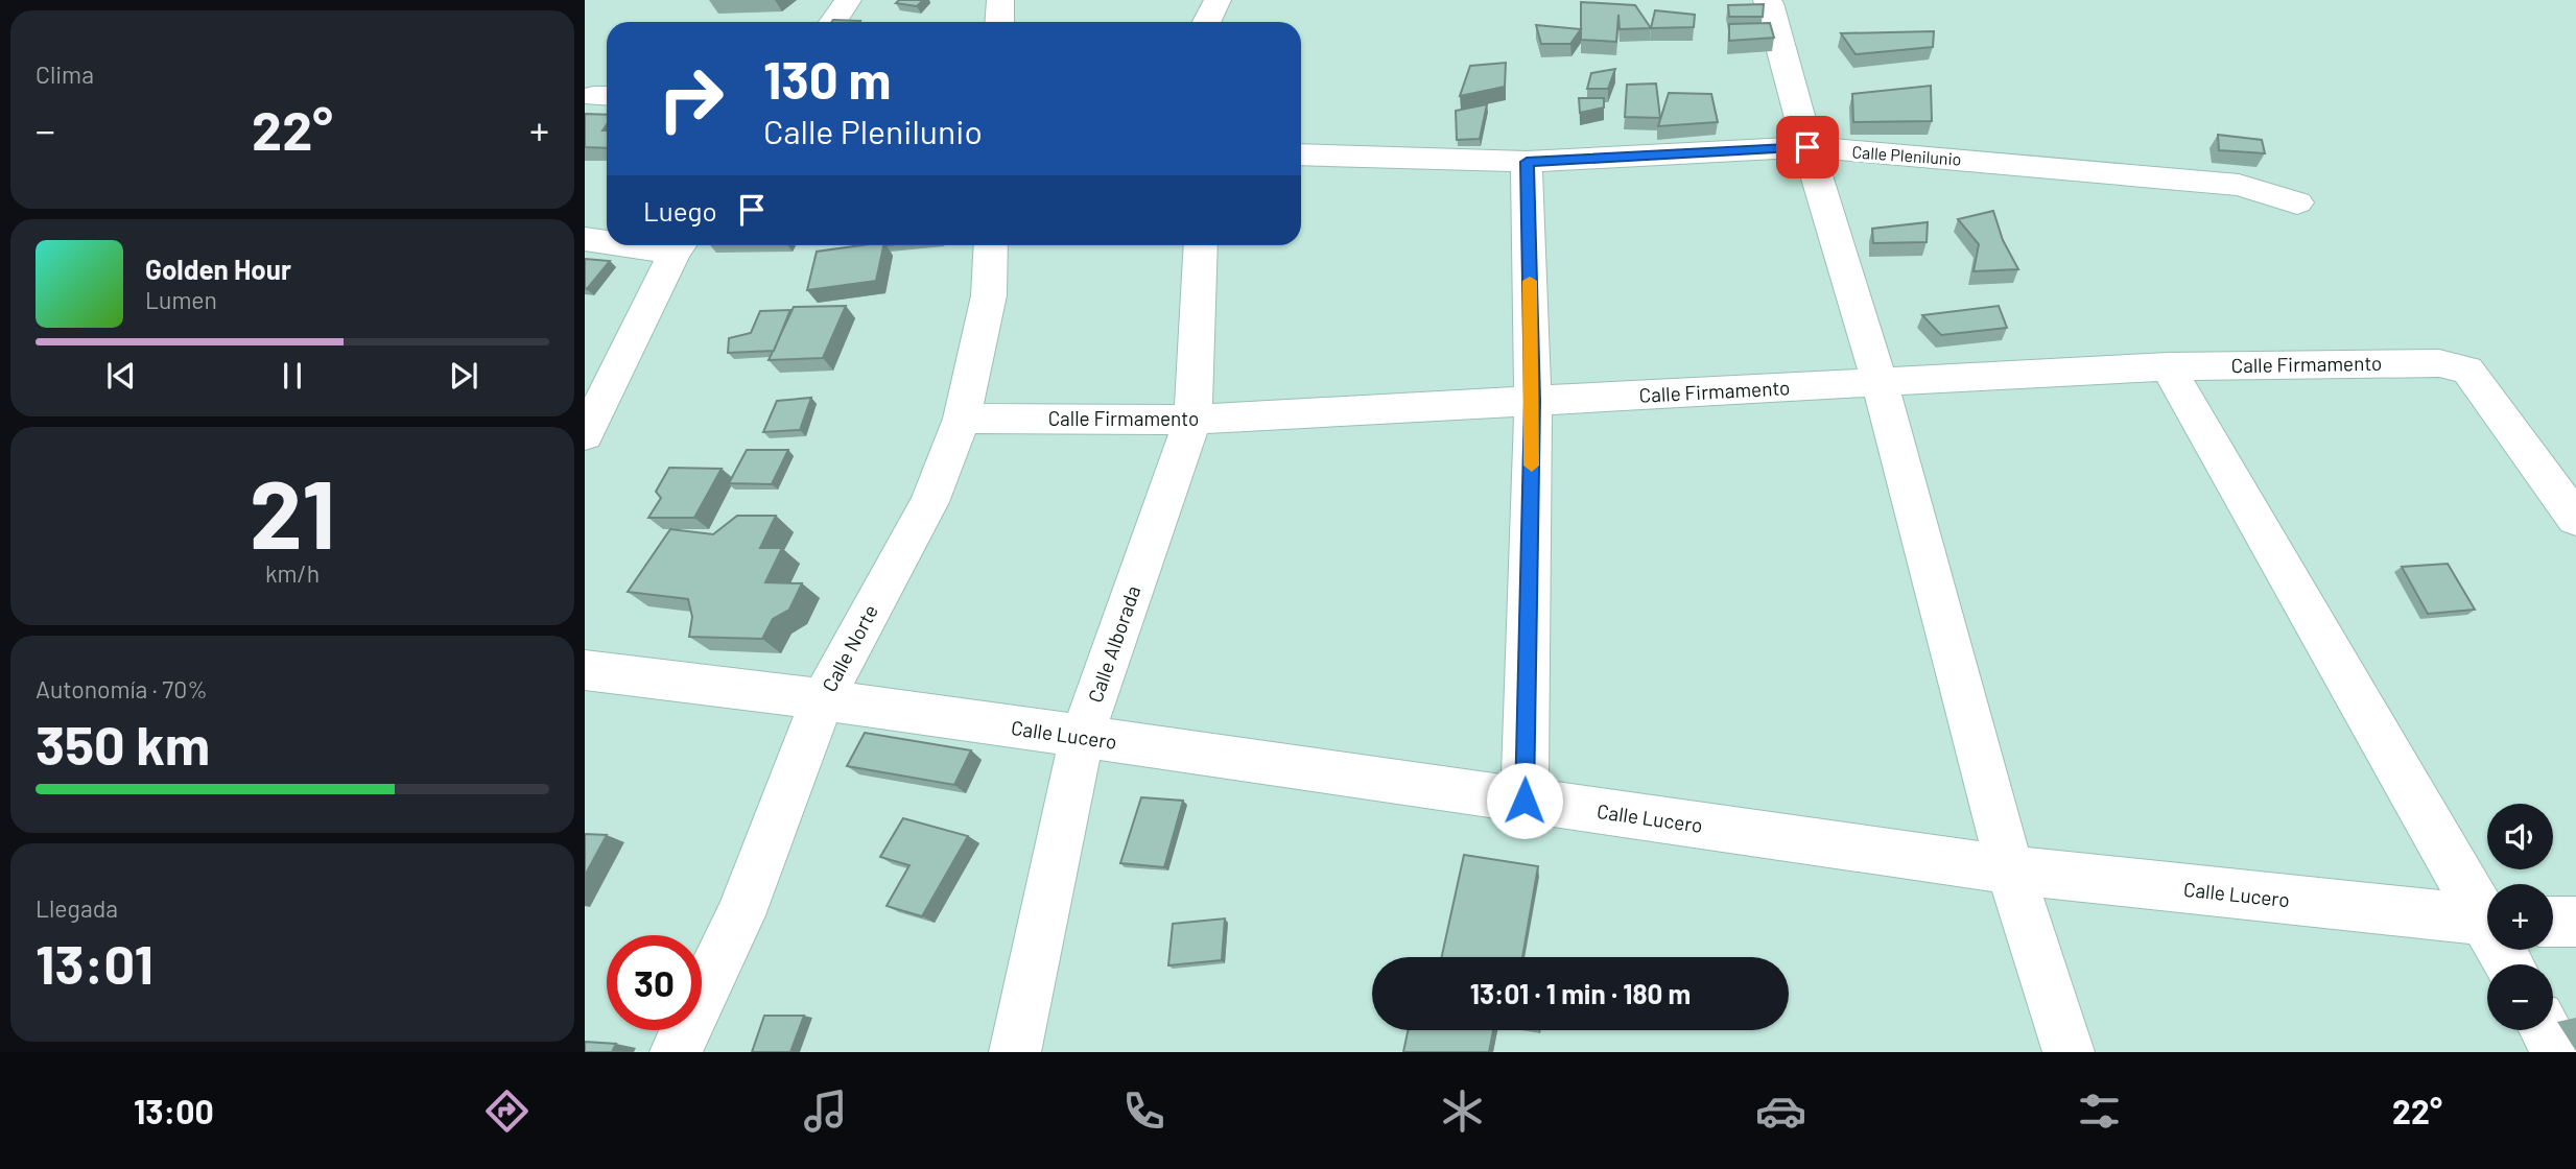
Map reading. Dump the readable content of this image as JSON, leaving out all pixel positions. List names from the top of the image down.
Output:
{
  "streets": {
    "street": [
      "Calle Plenilunio",
      "Calle Firmamento",
      "Calle Alborada",
      "Calle Norte",
      "Calle Lucero"
    ]
  },
  "crossings": [
    ["Calle Firmamento", "Calle Alborada"],
    ["Calle Firmamento", "Calle Norte"],
    ["Calle Alborada", "Calle Lucero"],
    ["Calle Norte", "Calle Lucero"]
  ],
  "page": {
    "tile": [
      "Clima",
      ["21", "km/h"],
      ["Autonomía · 70%", "350 km"],
      ["Llegada", "13:01"]
    ],
    "turn": ["130 m", "Calle Plenilunio"],
    "heat": ["−", "22°", "+"],
    "then": "Luego",
    "song": ["Golden Hour", "Lumen"],
    "map_buttons": ["+", "−"],
    "limit": "30",
    "trip": "13:01 · 1 min · 180 m",
    "tabs": ["13:00", "22°"]
  }
}
